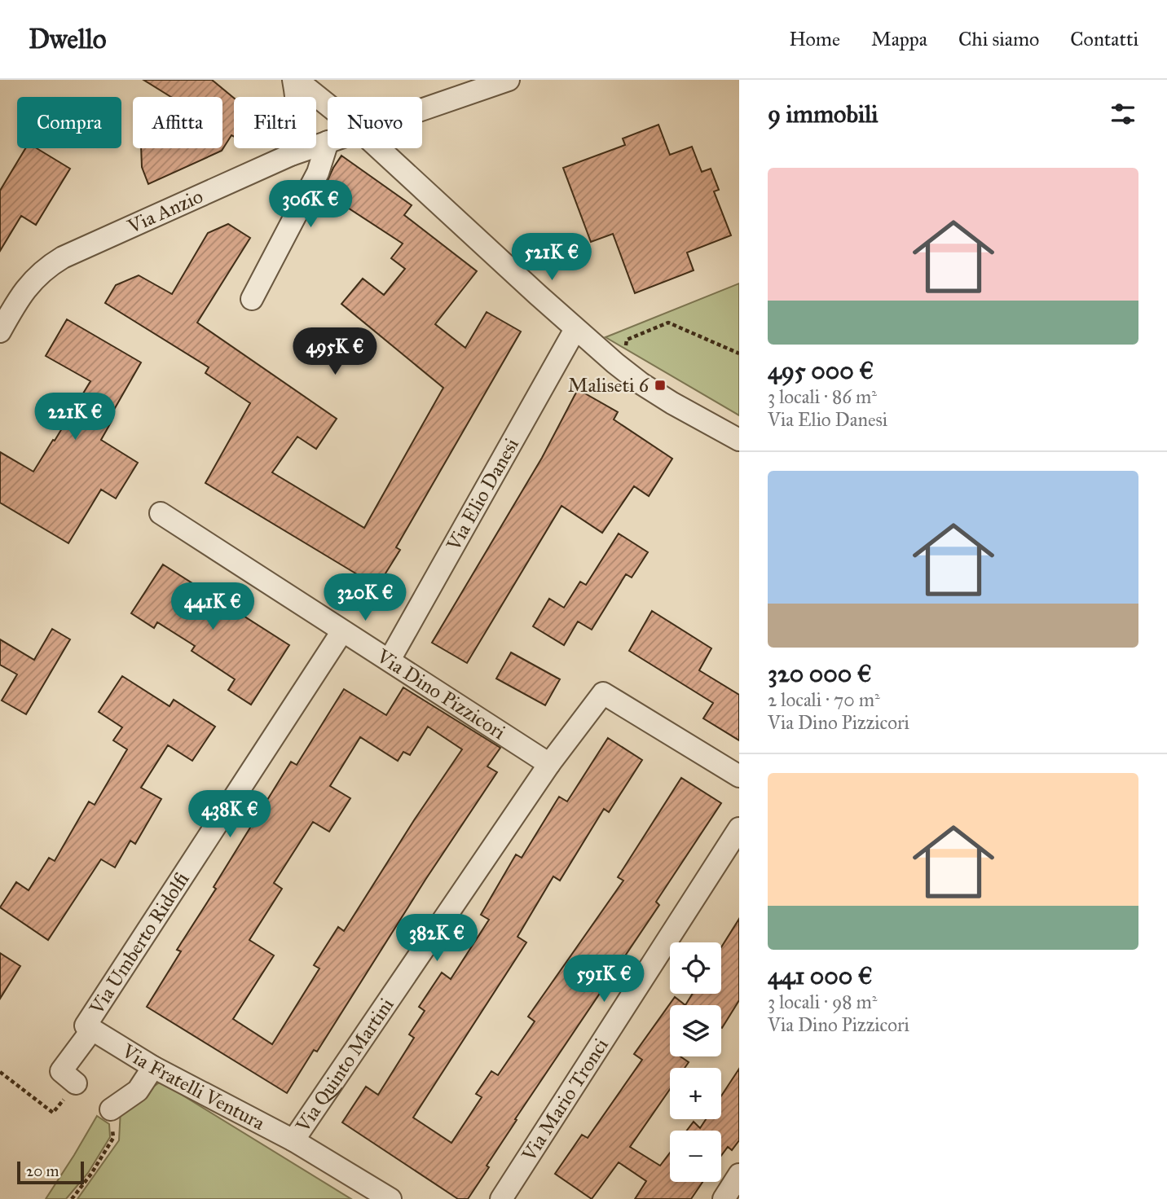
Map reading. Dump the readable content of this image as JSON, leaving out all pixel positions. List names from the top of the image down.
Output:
{
  "streets": {
    "street": [
      "Via Anzio",
      "Via Elio Danesi",
      "Via Dino Pizzicori",
      "Via Umberto Ridolfi",
      "Via Quinto Martini",
      "Via Fratelli Ventura",
      "Via Mario Tronci"
    ]
  },
  "crossings": [
    ["Via Elio Danesi", "Via Dino Pizzicori"],
    ["Via Dino Pizzicori", "Via Umberto Ridolfi"],
    ["Via Dino Pizzicori", "Via Quinto Martini"],
    ["Via Umberto Ridolfi", "Via Fratelli Ventura"],
    ["Via Quinto Martini", "Via Fratelli Ventura"]
  ],
  "places": {
    "transit": ["Maliseti 6"]
  },
  "scale_bar": "20 m",
  "page": {
    "header": "Dwello",
    "nav": [
      "Home",
      "Mappa",
      "Chi siamo",
      "Contatti"
    ],
    "heading": "9 immobili",
    "chip": [
      "Compra",
      "Affitta",
      "Filtri",
      "Nuovo"
    ],
    "list": [
      {
        "name": "495 000 €",
        "note": "3 locali · 86 m² · Via Elio Danesi"
      },
      {
        "name": "320 000 €",
        "note": "2 locali · 70 m² · Via Dino Pizzicori"
      },
      {
        "name": "441 000 €",
        "note": "3 locali · 98 m² · Via Dino Pizzicori"
      }
    ],
    "price": [
      "306K €",
      "521K €",
      "495K €",
      "221K €",
      "320K €",
      "441K €",
      "438K €",
      "382K €",
      "591K €"
    ],
    "map_buttons": ["+", "−"],
    "scale": "20 m"
  }
}
